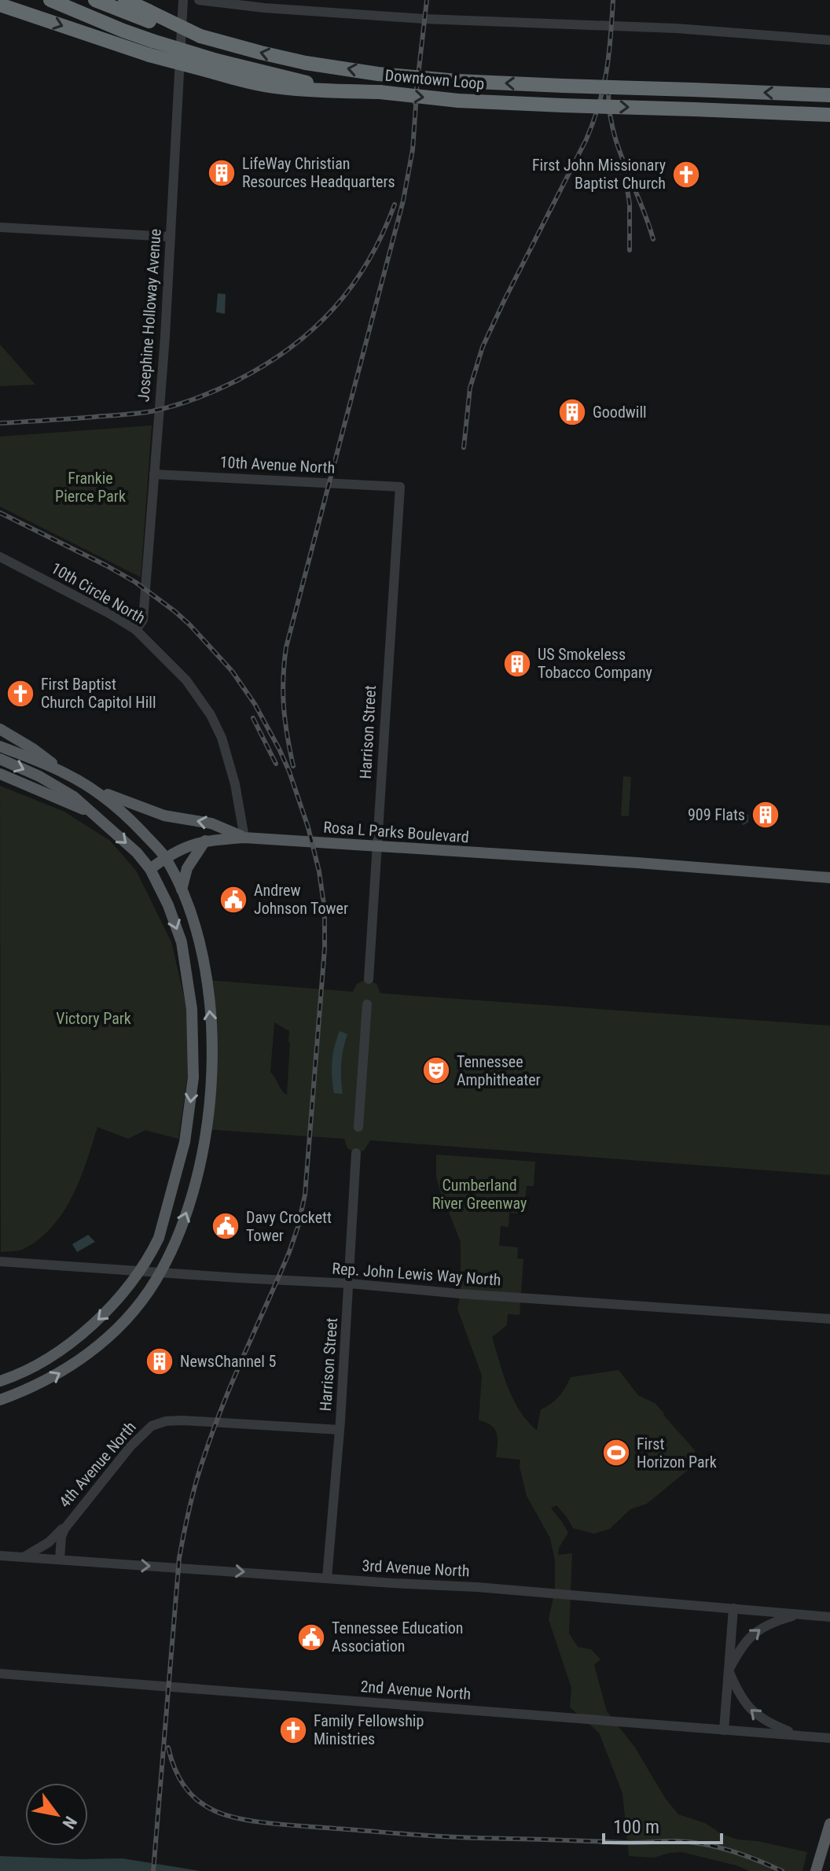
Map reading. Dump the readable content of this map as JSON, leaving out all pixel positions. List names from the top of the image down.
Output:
{
  "streets": {
    "highway": ["Downtown Loop"],
    "main road": ["Rosa L Parks Boulevard"],
    "street": [
      "Josephine Holloway Avenue",
      "10th Avenue North",
      "10th Circle North",
      "Harrison Street",
      "Rep. John Lewis Way North",
      "4th Avenue North",
      "3rd Avenue North",
      "2nd Avenue North"
    ]
  },
  "crossings": [
    ["Josephine Holloway Avenue", "10th Avenue North"],
    ["Josephine Holloway Avenue", "10th Circle North"],
    ["10th Avenue North", "Harrison Street"],
    ["10th Circle North", "Rosa L Parks Boulevard"],
    ["Harrison Street", "Rosa L Parks Boulevard"],
    ["Harrison Street", "Rep. John Lewis Way North"],
    ["Harrison Street", "4th Avenue North"],
    ["Harrison Street", "3rd Avenue North"],
    ["4th Avenue North", "3rd Avenue North"]
  ],
  "parks": ["Frankie Pierce Park", "Victory Park", "Cumberland River Greenway"],
  "places": {
    "building": [
      "LifeWay Christian Resources Headquarters",
      "Goodwill",
      "US Smokeless Tobacco Company",
      "909 Flats",
      "NewsChannel 5"
    ],
    "church": ["First John Missionary Baptist Church", "First Baptist Church Capitol Hill", "Family Fellowship Ministries"],
    "public building": ["Andrew Johnson Tower", "Davy Crockett Tower", "Tennessee Education Association"],
    "theatre": ["Tennessee Amphitheater"],
    "sports": ["First Horizon Park"]
  },
  "scale_bar": "100 m",
  "north": "bottom right"
}
